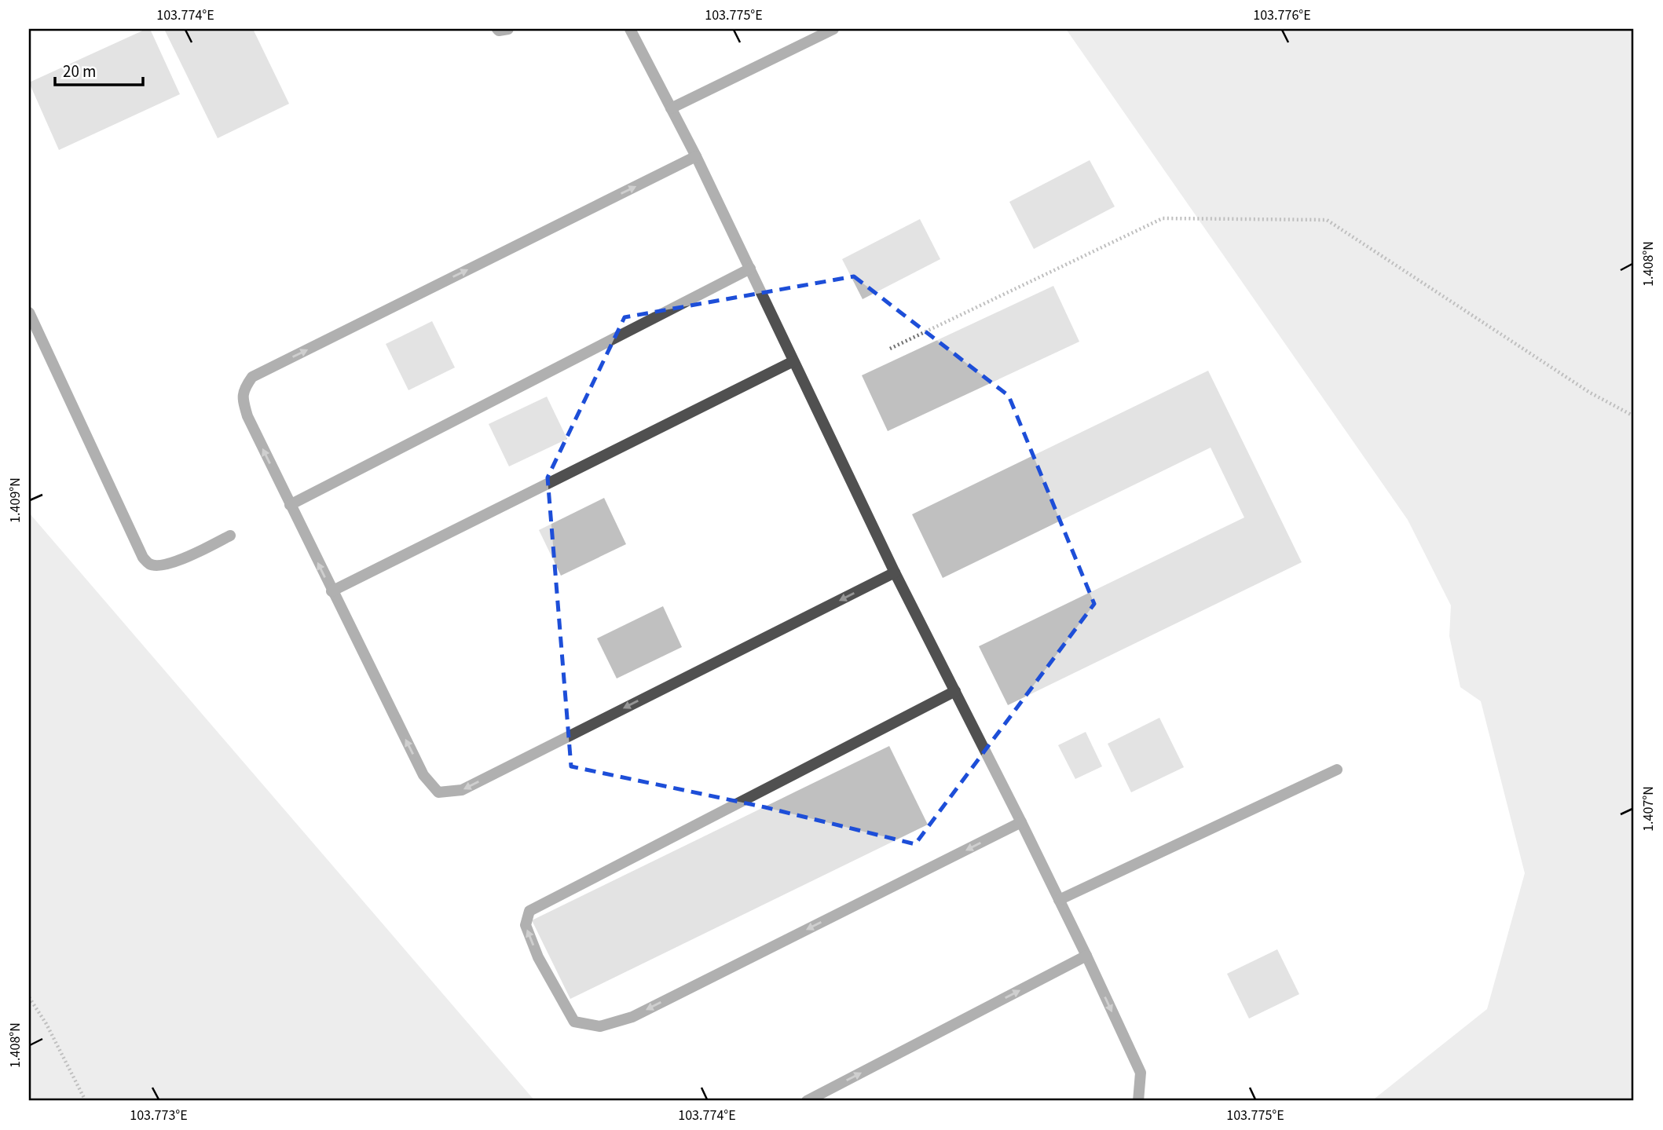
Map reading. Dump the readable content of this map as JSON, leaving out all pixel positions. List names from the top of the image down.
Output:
{
  "scale_bar": "20 m",
  "coordinates": [
    "103.774°E",
    "103.775°E",
    "103.776°E",
    "1.408°N",
    "1.409°N",
    "1.407°N",
    "103.773°E"
  ]
}
